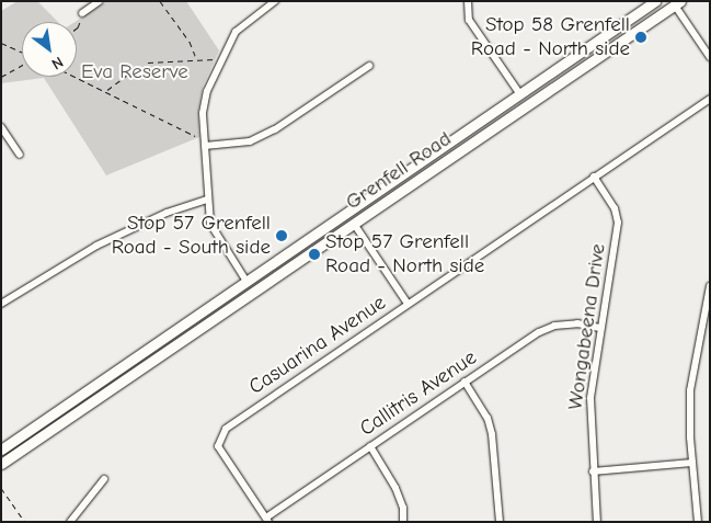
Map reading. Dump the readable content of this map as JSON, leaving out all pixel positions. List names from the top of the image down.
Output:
{
  "streets": {
    "main road": ["Grenfell Road"],
    "street": ["Wongabeena Drive", "Casuarina Avenue", "Callitris Avenue"]
  },
  "crossings": [
    ["Wongabeena Drive", "Casuarina Avenue"],
    ["Wongabeena Drive", "Callitris Avenue"],
    ["Casuarina Avenue", "Callitris Avenue"]
  ],
  "parks": ["Eva Reserve"],
  "places": ["Stop 58 Grenfell Road - North side", "Stop 57 Grenfell Road - South side", "Stop 57 Grenfell Road - North side"],
  "north": "bottom right"
}
